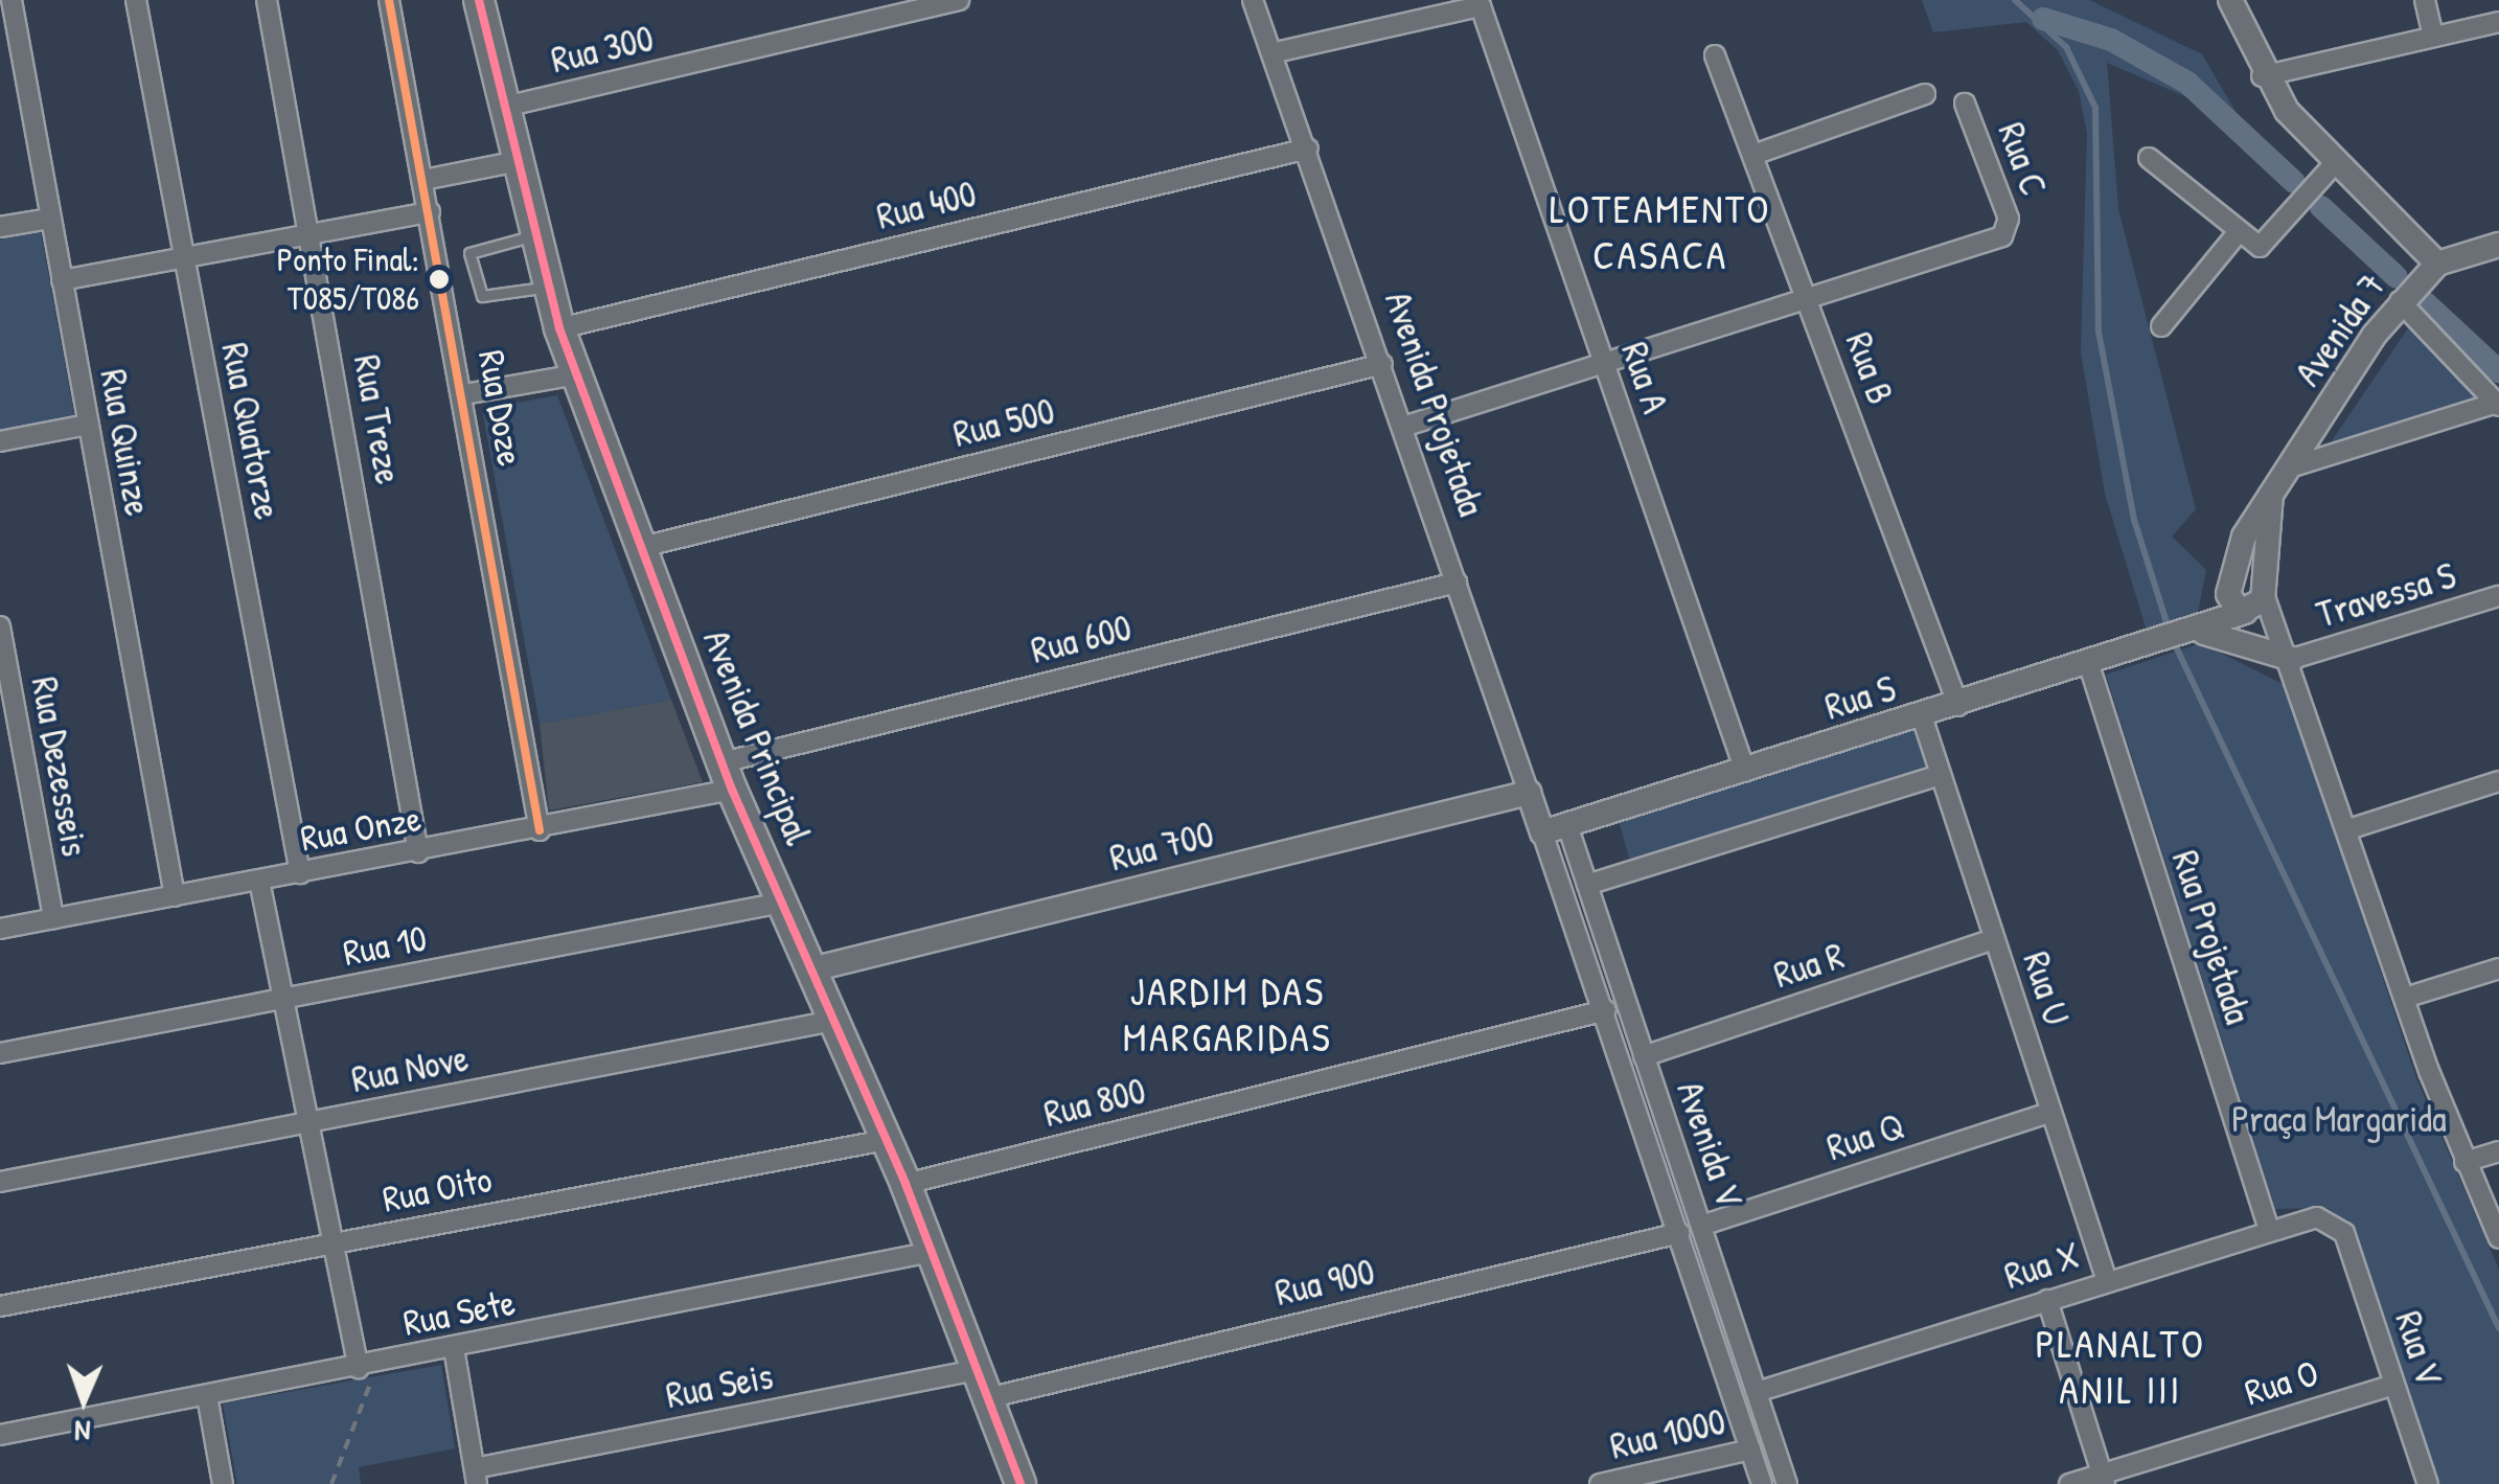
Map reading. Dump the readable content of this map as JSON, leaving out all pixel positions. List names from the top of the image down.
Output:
{
  "streets": {
    "main road": ["Avenida Principal"],
    "street": [
      "Rua 300",
      "Rua C",
      "Rua 400",
      "Avenida 7",
      "Rua B",
      "Rua A",
      "Avenida Projetada",
      "Rua Doze",
      "Rua Treze",
      "Rua 500",
      "Rua Quatorze",
      "Rua Quinze",
      "Travessa S",
      "Rua 600",
      "Rua S",
      "Rua Dezesseis",
      "Rua Onze",
      "Rua 700",
      "Rua Projetada",
      "Rua 10",
      "Rua R",
      "Rua U",
      "Rua Nove",
      "Rua 800",
      "Rua Q",
      "Avenida V",
      "Rua Oito",
      "Rua X",
      "Rua 900",
      "Rua Sete",
      "Rua V",
      "Rua O",
      "Rua Seis",
      "Rua 1000"
    ]
  },
  "crossings": [
    ["Rua 300", "Avenida Principal"],
    ["Rua C", "Rua B"],
    ["Rua 400", "Avenida Projetada"],
    ["Rua 400", "Avenida Principal"],
    ["Avenida 7", "Rua S"],
    ["Rua B", "Rua S"],
    ["Rua A", "Avenida Projetada"],
    ["Rua A", "Rua S"],
    ["Avenida Projetada", "Rua 500"],
    ["Avenida Projetada", "Rua 600"],
    ["Avenida Projetada", "Rua S"],
    ["Avenida Projetada", "Rua 700"],
    ["Avenida Projetada", "Avenida V"],
    ["Rua Doze", "Rua Onze"],
    ["Rua Treze", "Rua Onze"],
    ["Rua 500", "Avenida Principal"],
    ["Rua Quatorze", "Rua Onze"],
    ["Rua Quinze", "Rua Onze"],
    ["Rua 600", "Avenida Principal"],
    ["Rua 600", "Rua Onze"],
    ["Rua S", "Rua Projetada"],
    ["Rua S", "Rua U"],
    ["Rua S", "Avenida V"],
    ["Avenida Principal", "Rua Onze"],
    ["Avenida Principal", "Rua 700"],
    ["Avenida Principal", "Rua 10"],
    ["Avenida Principal", "Rua Nove"],
    ["Avenida Principal", "Rua 800"],
    ["Avenida Principal", "Rua Oito"],
    ["Avenida Principal", "Rua 900"],
    ["Avenida Principal", "Rua Sete"],
    ["Avenida Principal", "Rua Seis"],
    ["Rua Dezesseis", "Rua Onze"],
    ["Rua Projetada", "Rua X"],
    ["Rua R", "Rua U"],
    ["Rua R", "Avenida V"],
    ["Rua U", "Rua Q"],
    ["Rua U", "Rua X"],
    ["Rua 800", "Avenida V"],
    ["Rua Q", "Avenida V"],
    ["Avenida V", "Rua X"],
    ["Avenida V", "Rua 900"],
    ["Avenida V", "Rua 1000"],
    ["Rua X", "Rua V"],
    ["Rua V", "Rua O"]
  ],
  "districts": ["LOTEAMENTO CASACA", "JARDIM DAS MARGARIDAS", "PLANALTO ANIL III"],
  "parks": ["Praça Margarida"],
  "places": ["Ponto Final: T085/T086"],
  "north": "bottom"
}
